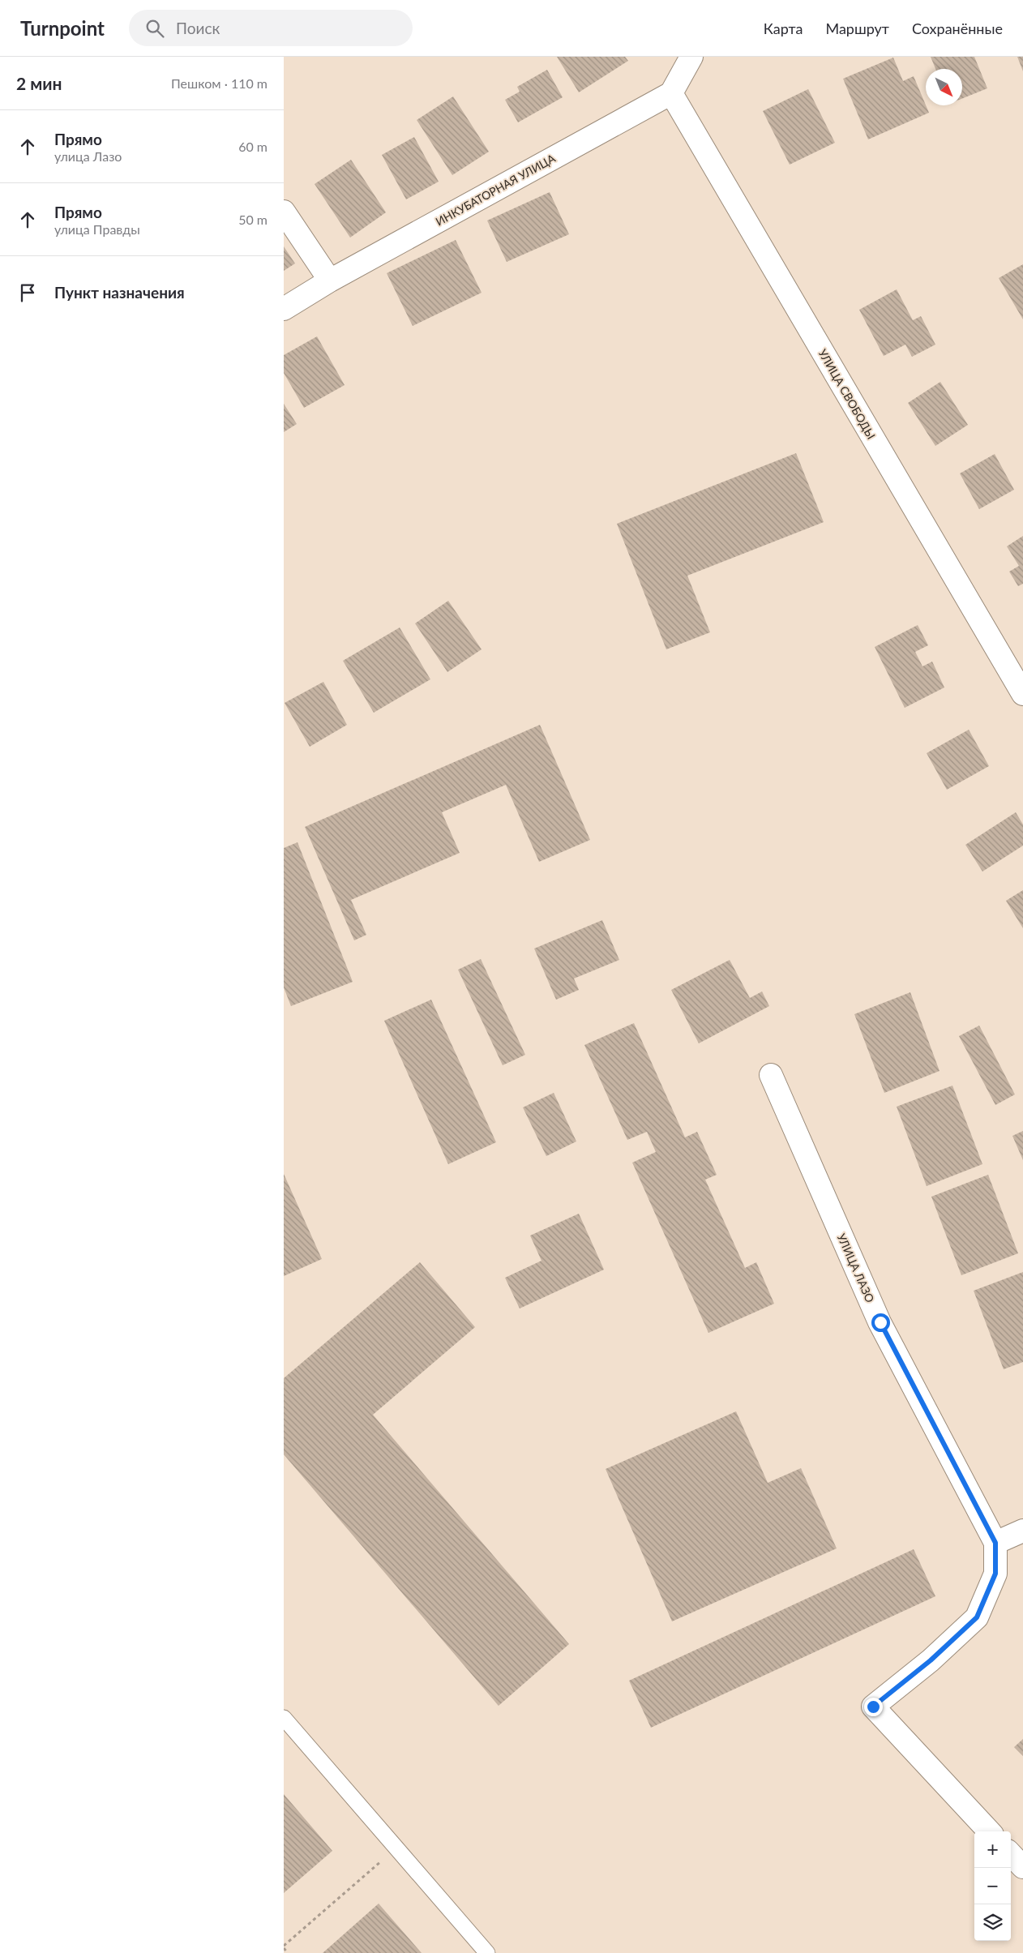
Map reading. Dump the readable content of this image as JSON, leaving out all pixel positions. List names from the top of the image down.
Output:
{
  "streets": {
    "street": ["ИНКУБАТОРНАЯ УЛИЦА", "УЛИЦА СВОБОДЫ", "УЛИЦА ЛАЗО"]
  },
  "crossings": [
    ["ИНКУБАТОРНАЯ УЛИЦА", "УЛИЦА СВОБОДЫ"]
  ],
  "north": "bottom right",
  "page": {
    "header": "Turnpoint",
    "search": "Поиск",
    "nav": ["Карта", "Маршрут", "Сохранённые"],
    "heading": ["2 мин", "Пешком · 110 m"],
    "list": [
      ["Прямо", "улица Лазо", "60 m"],
      ["Прямо", "улица Правды", "50 m"],
      "Пункт назначения"
    ],
    "map_buttons": ["+", "−"]
  }
}
